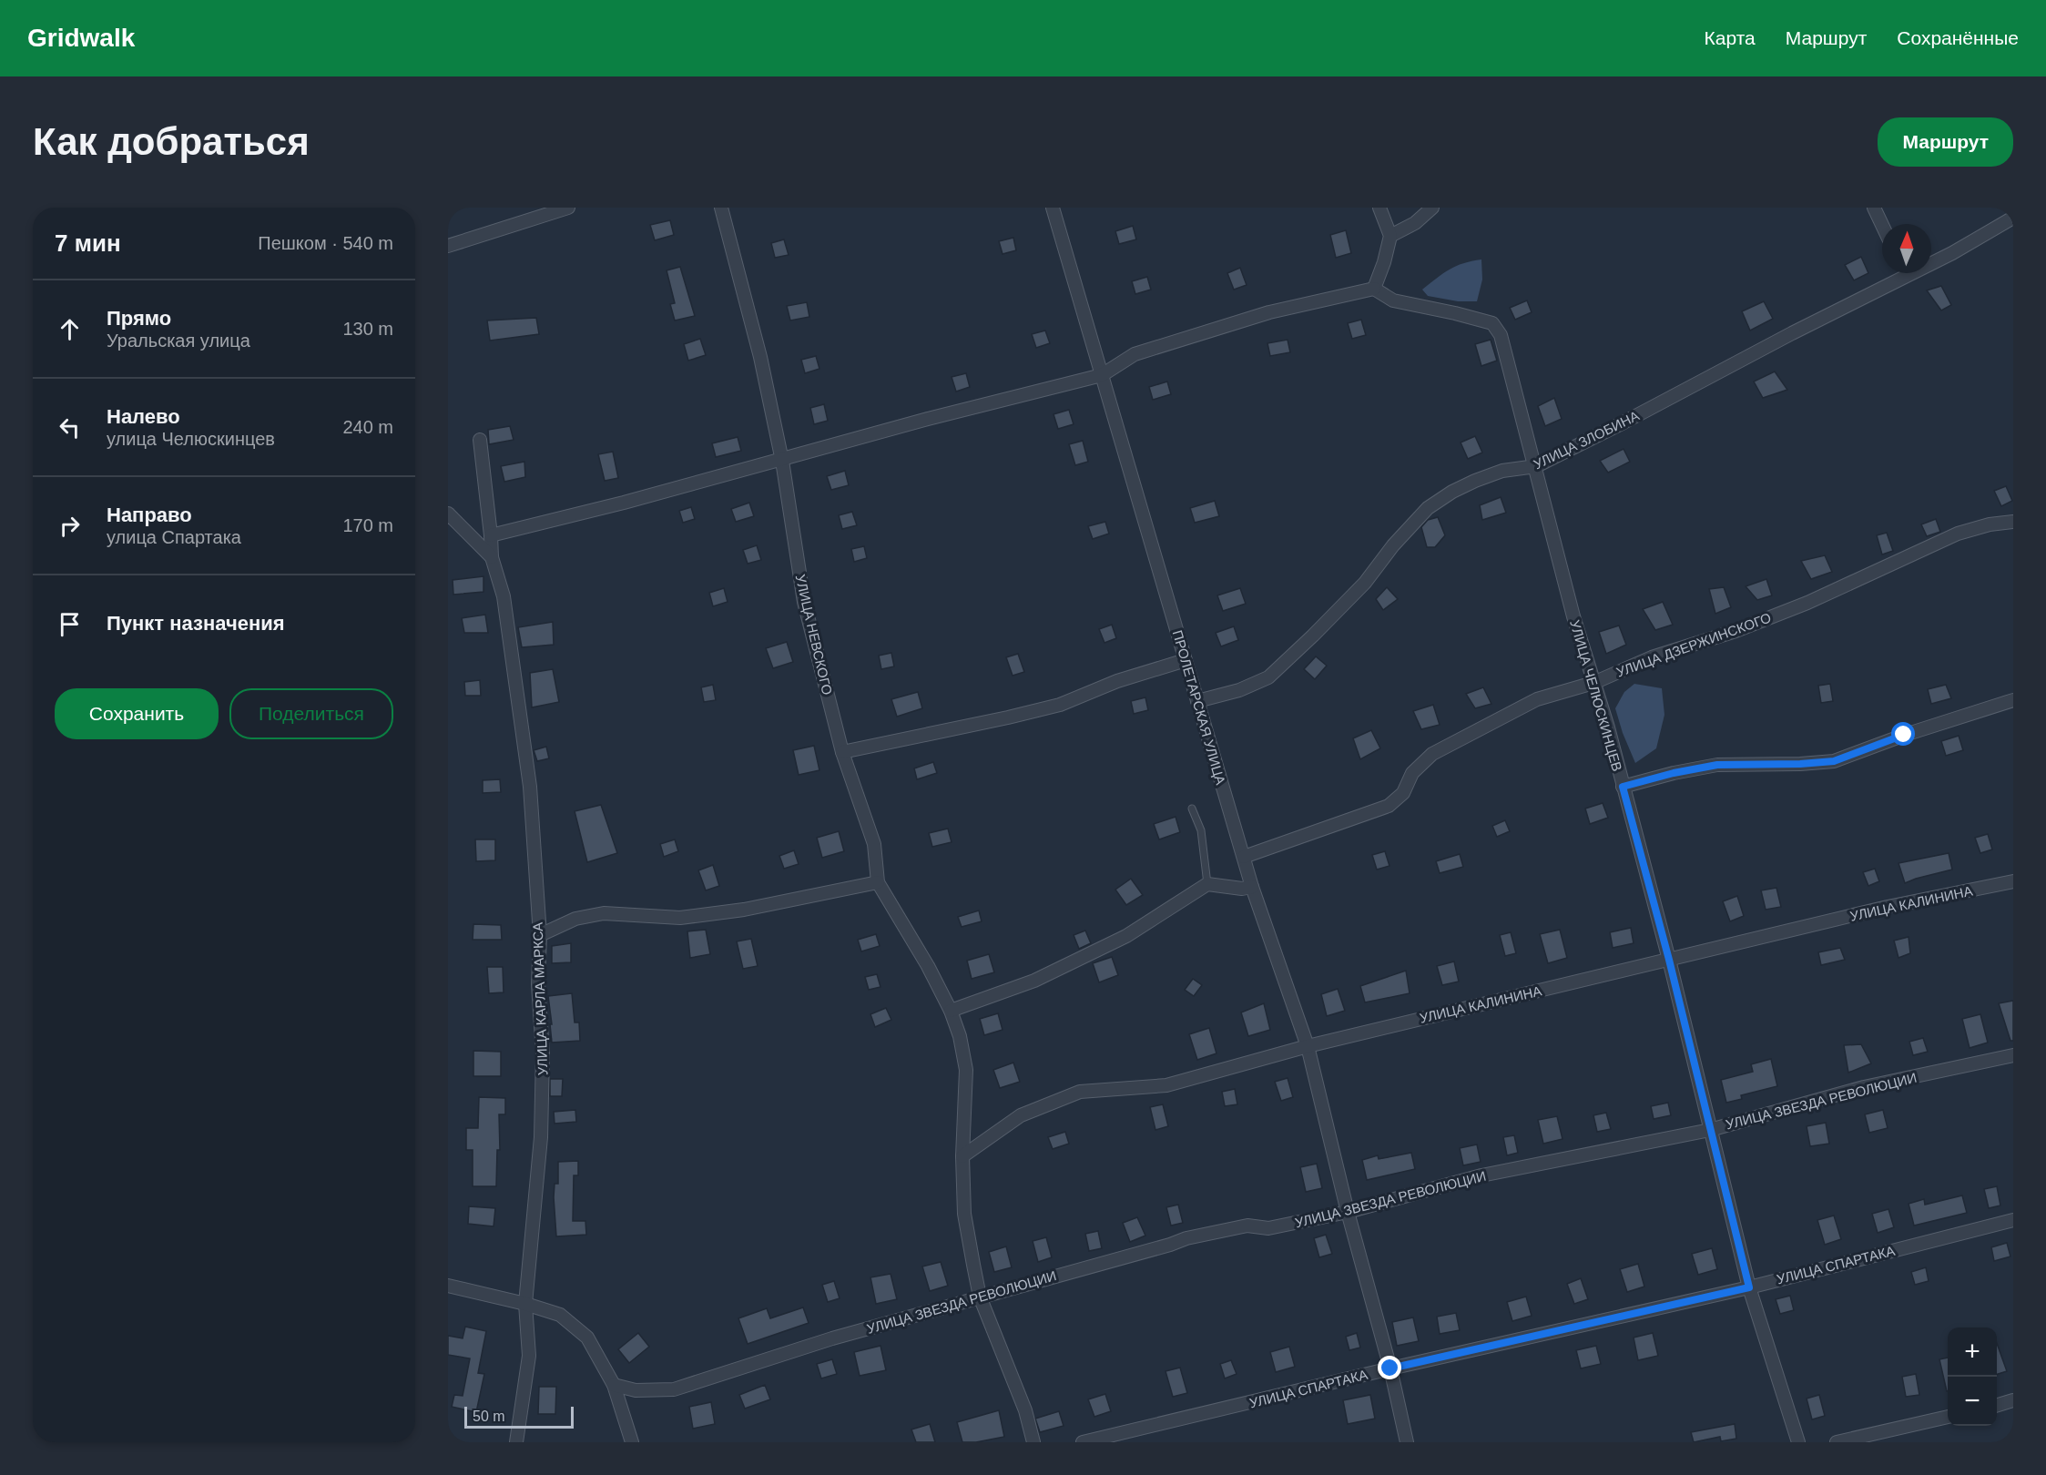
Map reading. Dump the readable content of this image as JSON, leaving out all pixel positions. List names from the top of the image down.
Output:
{
  "streets": {
    "street": [
      "УЛИЦА ЗЛОБИНА",
      "УЛИЦА НЕВСКОГО",
      "УЛИЦА ДЗЕРЖИНСКОГО",
      "УЛИЦА ЧЕЛЮСКИНЦЕВ",
      "ПРОЛЕТАРСКАЯ УЛИЦА",
      "УЛИЦА КАЛИНИНА",
      "УЛИЦА КАРЛА МАРКСА",
      "УЛИЦА ЗВЕЗДА РЕВОЛЮЦИИ",
      "УЛИЦА СПАРТАКА"
    ]
  },
  "crossings": [
    ["УЛИЦА ЗЛОБИНА", "УЛИЦА ЧЕЛЮСКИНЦЕВ"],
    ["УЛИЦА ЗЛОБИНА", "ПРОЛЕТАРСКАЯ УЛИЦА"],
    ["УЛИЦА НЕВСКОГО", "УЛИЦА КАЛИНИНА"],
    ["УЛИЦА НЕВСКОГО", "УЛИЦА ЗВЕЗДА РЕВОЛЮЦИИ"],
    ["УЛИЦА ДЗЕРЖИНСКОГО", "УЛИЦА ЧЕЛЮСКИНЦЕВ"],
    ["УЛИЦА ДЗЕРЖИНСКОГО", "ПРОЛЕТАРСКАЯ УЛИЦА"],
    ["УЛИЦА ЧЕЛЮСКИНЦЕВ", "УЛИЦА КАЛИНИНА"],
    ["УЛИЦА ЧЕЛЮСКИНЦЕВ", "УЛИЦА ЗВЕЗДА РЕВОЛЮЦИИ"],
    ["УЛИЦА ЧЕЛЮСКИНЦЕВ", "УЛИЦА СПАРТАКА"],
    ["ПРОЛЕТАРСКАЯ УЛИЦА", "УЛИЦА КАЛИНИНА"],
    ["ПРОЛЕТАРСКАЯ УЛИЦА", "УЛИЦА ЗВЕЗДА РЕВОЛЮЦИИ"],
    ["ПРОЛЕТАРСКАЯ УЛИЦА", "УЛИЦА СПАРТАКА"]
  ],
  "scale_bar": "50 m",
  "north": "top",
  "page": {
    "header": "Gridwalk",
    "nav": ["Карта", "Маршрут", "Сохранённые"],
    "buttons": [
      "Маршрут",
      ["Сохранить", "Поделиться"]
    ],
    "title": "Как добраться",
    "heading": ["7 мин", "Пешком · 540 m"],
    "list": [
      ["Прямо", "Уральская улица", "130 m"],
      ["Налево", "улица Челюскинцев", "240 m"],
      ["Направо", "улица Спартака", "170 m"],
      "Пункт назначения"
    ],
    "map_buttons": ["+", "−"],
    "scale": "50 m"
  }
}
